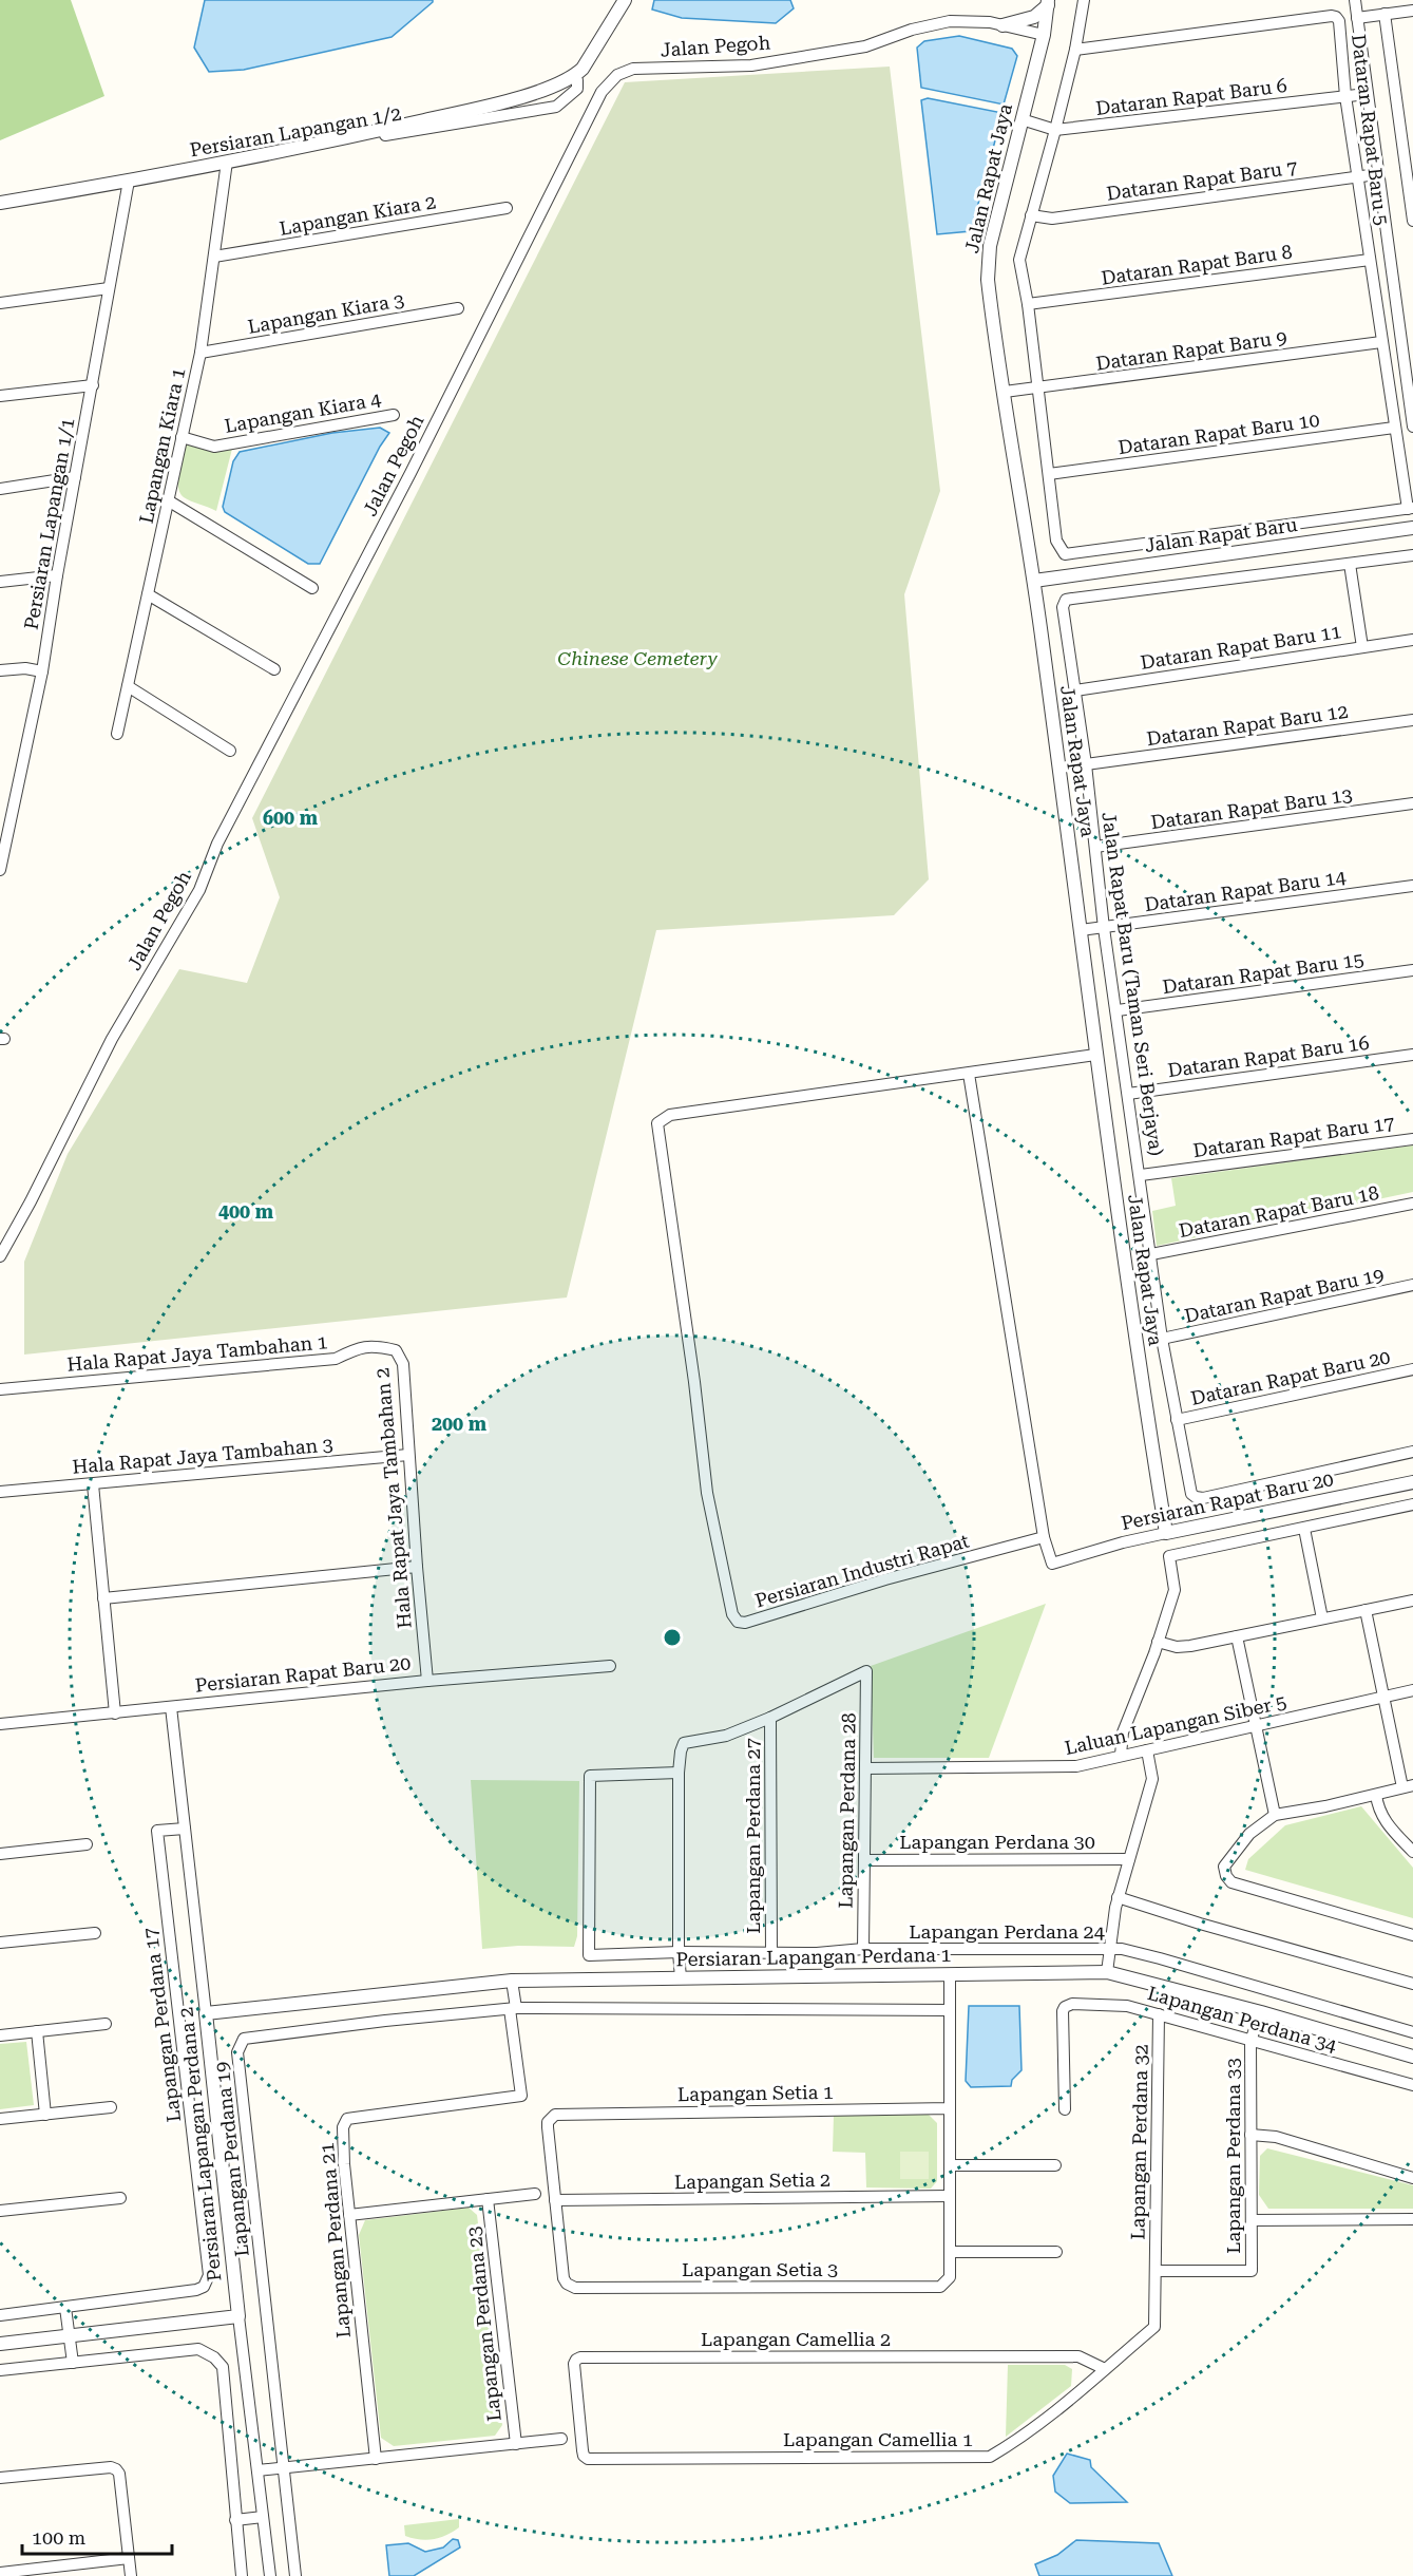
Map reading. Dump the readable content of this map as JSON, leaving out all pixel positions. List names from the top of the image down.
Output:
{
  "streets": {
    "street": [
      "Jalan Pegoh",
      "Dataran Rapat Baru 6",
      "Dataran Rapat Baru 5",
      "Persiaran Lapangan 1/2",
      "Jalan Rapat Jaya",
      "Dataran Rapat Baru 7",
      "Lapangan Kiara 2",
      "Dataran Rapat Baru 8",
      "Lapangan Kiara 3",
      "Dataran Rapat Baru 9",
      "Lapangan Kiara 4",
      "Dataran Rapat Baru 10",
      "Lapangan Kiara 1",
      "Persiaran Lapangan 1/1",
      "Jalan Rapat Baru",
      "Dataran Rapat Baru 11",
      "Dataran Rapat Baru 12",
      "Dataran Rapat Baru 13",
      "Dataran Rapat Baru 14",
      "Dataran Rapat Baru 15",
      "Jalan Rapat Baru (Taman Seri Berjaya)",
      "Dataran Rapat Baru 16",
      "Dataran Rapat Baru 17",
      "Dataran Rapat Baru 18",
      "Dataran Rapat Baru 19",
      "Hala Rapat Jaya Tambahan 1",
      "Dataran Rapat Baru 20",
      "Hala Rapat Jaya Tambahan 3",
      "Hala Rapat Jaya Tambahan 2",
      "Persiaran Rapat Baru 20",
      "Persiaran Industri Rapat",
      "Laluan Lapangan Siber 5",
      "Lapangan Perdana 28",
      "Lapangan Perdana 27",
      "Lapangan Perdana 30",
      "Lapangan Perdana 24",
      "Persiaran Lapangan Perdana 1",
      "Lapangan Perdana 34",
      "Lapangan Perdana 17",
      "Lapangan Setia 1",
      "Lapangan Perdana 32",
      "Persiaran Lapangan Perdana 2",
      "Lapangan Perdana 33",
      "Lapangan Perdana 19",
      "Lapangan Setia 2",
      "Lapangan Perdana 21",
      "Lapangan Setia 3",
      "Lapangan Perdana 23",
      "Lapangan Camellia 2",
      "Lapangan Camellia 1"
    ]
  },
  "crossings": [
    ["Jalan Pegoh", "Jalan Rapat Jaya"],
    ["Dataran Rapat Baru 6", "Dataran Rapat Baru 5"],
    ["Dataran Rapat Baru 6", "Jalan Rapat Jaya"],
    ["Dataran Rapat Baru 5", "Dataran Rapat Baru 7"],
    ["Dataran Rapat Baru 5", "Dataran Rapat Baru 8"],
    ["Dataran Rapat Baru 5", "Dataran Rapat Baru 9"],
    ["Dataran Rapat Baru 5", "Dataran Rapat Baru 10"],
    ["Dataran Rapat Baru 5", "Jalan Rapat Baru"],
    ["Persiaran Lapangan 1/2", "Lapangan Kiara 1"],
    ["Persiaran Lapangan 1/2", "Persiaran Lapangan 1/1"],
    ["Jalan Rapat Jaya", "Dataran Rapat Baru 9"],
    ["Jalan Rapat Jaya", "Jalan Rapat Baru"],
    ["Jalan Rapat Jaya", "Dataran Rapat Baru 14"],
    ["Jalan Rapat Jaya", "Persiaran Rapat Baru 20"],
    ["Jalan Rapat Jaya", "Persiaran Industri Rapat"],
    ["Lapangan Kiara 2", "Lapangan Kiara 1"],
    ["Lapangan Kiara 3", "Lapangan Kiara 1"],
    ["Lapangan Kiara 4", "Lapangan Kiara 1"],
    ["Dataran Rapat Baru 10", "Jalan Rapat Baru"],
    ["Dataran Rapat Baru 11", "Jalan Rapat Baru (Taman Seri Berjaya)"],
    ["Dataran Rapat Baru 12", "Jalan Rapat Baru (Taman Seri Berjaya)"],
    ["Dataran Rapat Baru 13", "Jalan Rapat Baru (Taman Seri Berjaya)"],
    ["Dataran Rapat Baru 14", "Jalan Rapat Baru (Taman Seri Berjaya)"],
    ["Dataran Rapat Baru 15", "Jalan Rapat Baru (Taman Seri Berjaya)"],
    ["Jalan Rapat Baru (Taman Seri Berjaya)", "Dataran Rapat Baru 16"],
    ["Jalan Rapat Baru (Taman Seri Berjaya)", "Dataran Rapat Baru 17"],
    ["Jalan Rapat Baru (Taman Seri Berjaya)", "Dataran Rapat Baru 18"],
    ["Jalan Rapat Baru (Taman Seri Berjaya)", "Dataran Rapat Baru 19"],
    ["Jalan Rapat Baru (Taman Seri Berjaya)", "Dataran Rapat Baru 20"],
    ["Hala Rapat Jaya Tambahan 1", "Hala Rapat Jaya Tambahan 2"],
    ["Hala Rapat Jaya Tambahan 3", "Hala Rapat Jaya Tambahan 2"],
    ["Hala Rapat Jaya Tambahan 2", "Persiaran Rapat Baru 20"],
    ["Persiaran Rapat Baru 20", "Persiaran Industri Rapat"],
    ["Persiaran Rapat Baru 20", "Persiaran Lapangan Perdana 2"],
    ["Laluan Lapangan Siber 5", "Lapangan Perdana 28"],
    ["Lapangan Perdana 28", "Lapangan Perdana 27"],
    ["Lapangan Perdana 28", "Lapangan Perdana 30"],
    ["Lapangan Perdana 28", "Lapangan Perdana 24"],
    ["Lapangan Perdana 27", "Lapangan Perdana 24"],
    ["Persiaran Lapangan Perdana 1", "Persiaran Lapangan Perdana 2"],
    ["Lapangan Perdana 34", "Lapangan Perdana 32"],
    ["Lapangan Perdana 34", "Lapangan Perdana 33"],
    ["Lapangan Perdana 17", "Persiaran Lapangan Perdana 2"],
    ["Lapangan Setia 1", "Lapangan Setia 2"],
    ["Lapangan Setia 1", "Lapangan Setia 3"],
    ["Lapangan Perdana 32", "Lapangan Perdana 33"],
    ["Lapangan Perdana 32", "Lapangan Camellia 1"],
    ["Lapangan Perdana 33", "Lapangan Camellia 1"],
    ["Lapangan Perdana 19", "Lapangan Perdana 21"],
    ["Lapangan Setia 2", "Lapangan Setia 3"],
    ["Lapangan Camellia 2", "Lapangan Camellia 1"]
  ],
  "parks": ["Chinese Cemetery"],
  "scale_bar": "100 m",
  "rings": ["600 m", "400 m", "200 m"]
}
